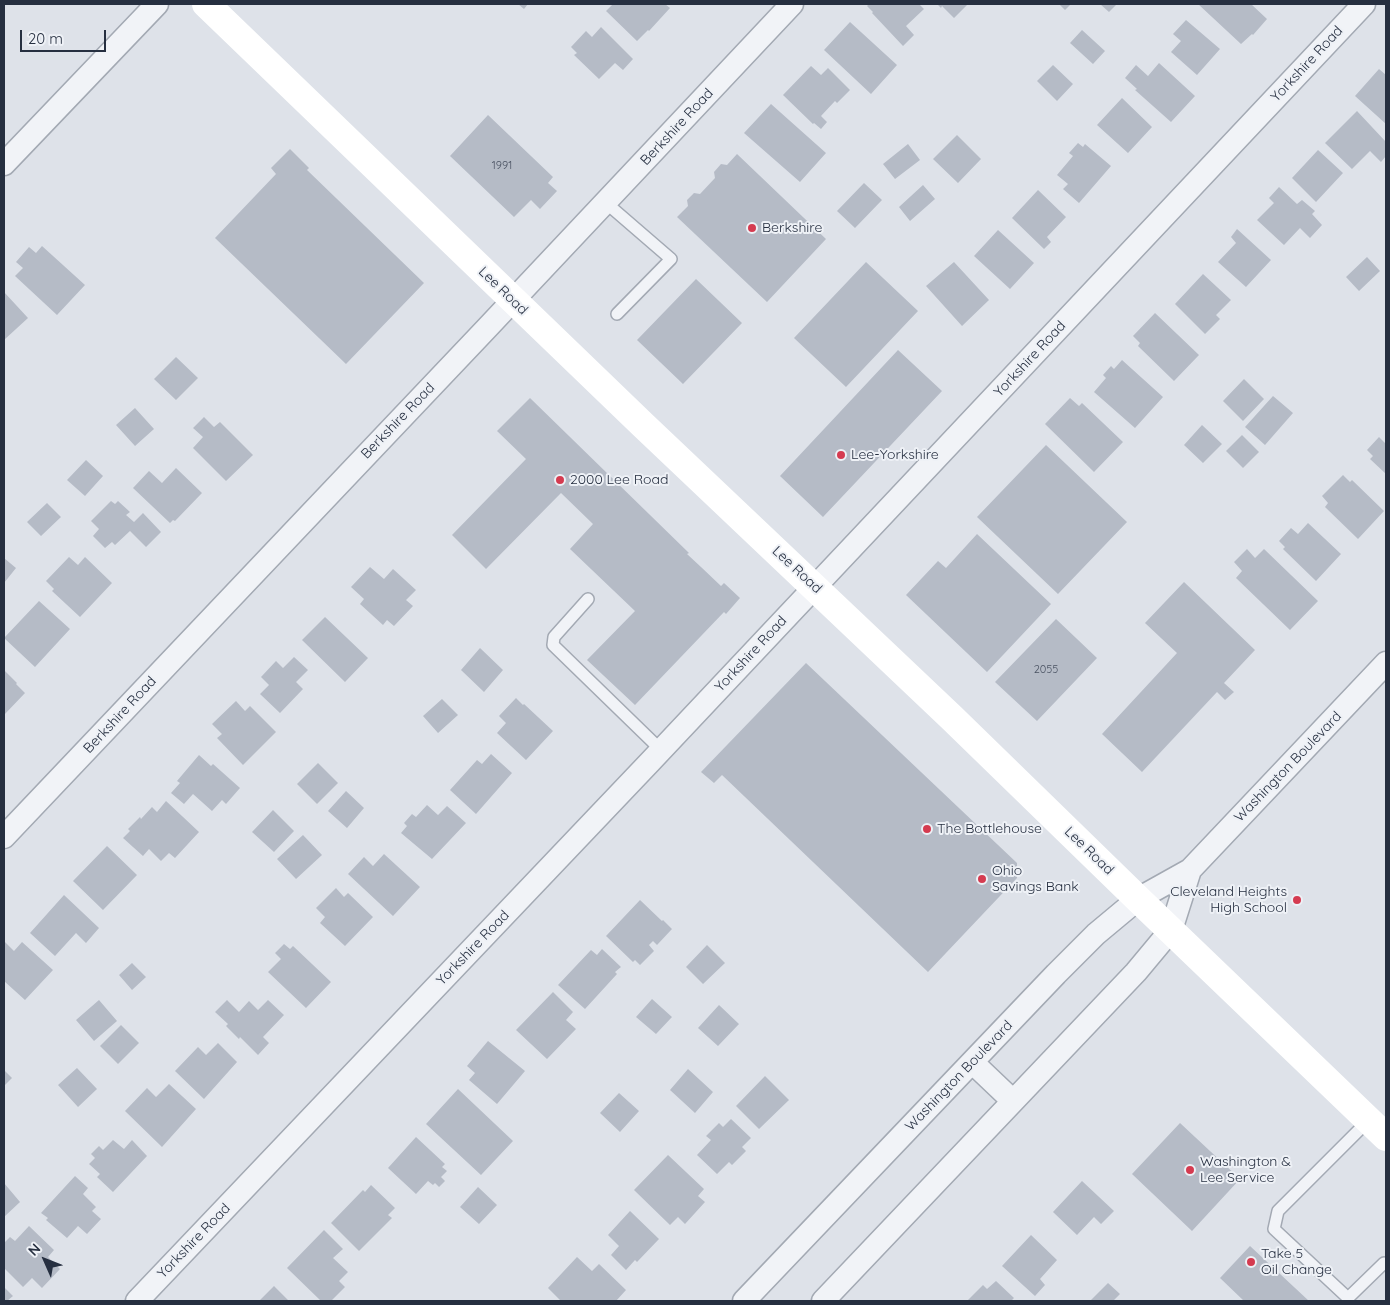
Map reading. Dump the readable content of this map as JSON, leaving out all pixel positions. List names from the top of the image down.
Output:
{
  "streets": {
    "main road": ["Lee Road"],
    "street": ["Yorkshire Road", "Berkshire Road", "Washington Boulevard"]
  },
  "crossings": [
    ["Yorkshire Road", "Lee Road"],
    ["Berkshire Road", "Lee Road"],
    ["Lee Road", "Washington Boulevard"]
  ],
  "places": [
    "Berkshire",
    "Lee-Yorkshire",
    "2000 Lee Road",
    "The Bottlehouse",
    "Ohio Savings Bank",
    "Cleveland Heights High School",
    "Washington & Lee Service",
    "Take 5 Oil Change"
  ],
  "house_numbers": ["1991", "2055"],
  "scale_bar": "20 m",
  "north": "top left"
}
